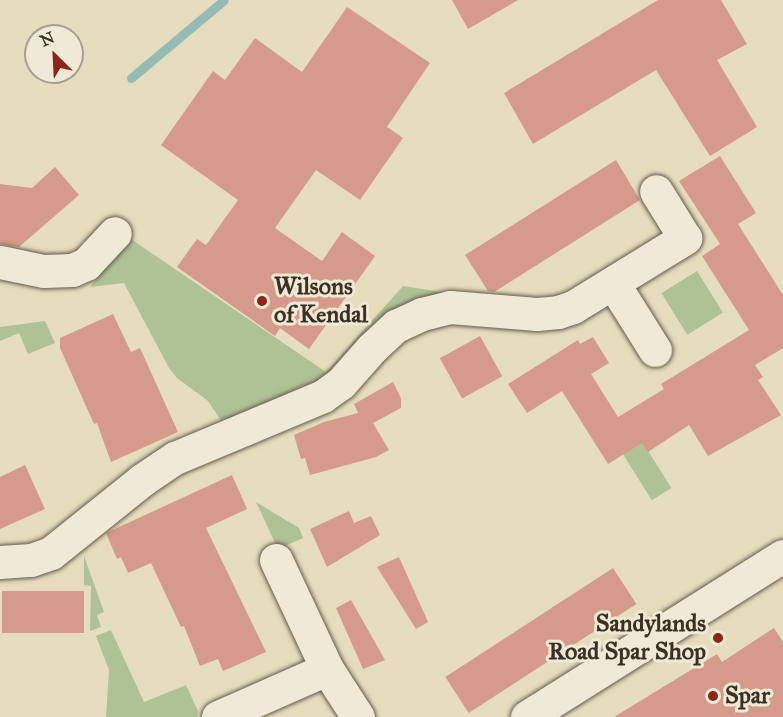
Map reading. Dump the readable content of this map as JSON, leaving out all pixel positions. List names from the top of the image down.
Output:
{
  "places": ["Wilsons of Kendal", "Sandylands Road Spar Shop", "Spar"],
  "north": "top left"
}
